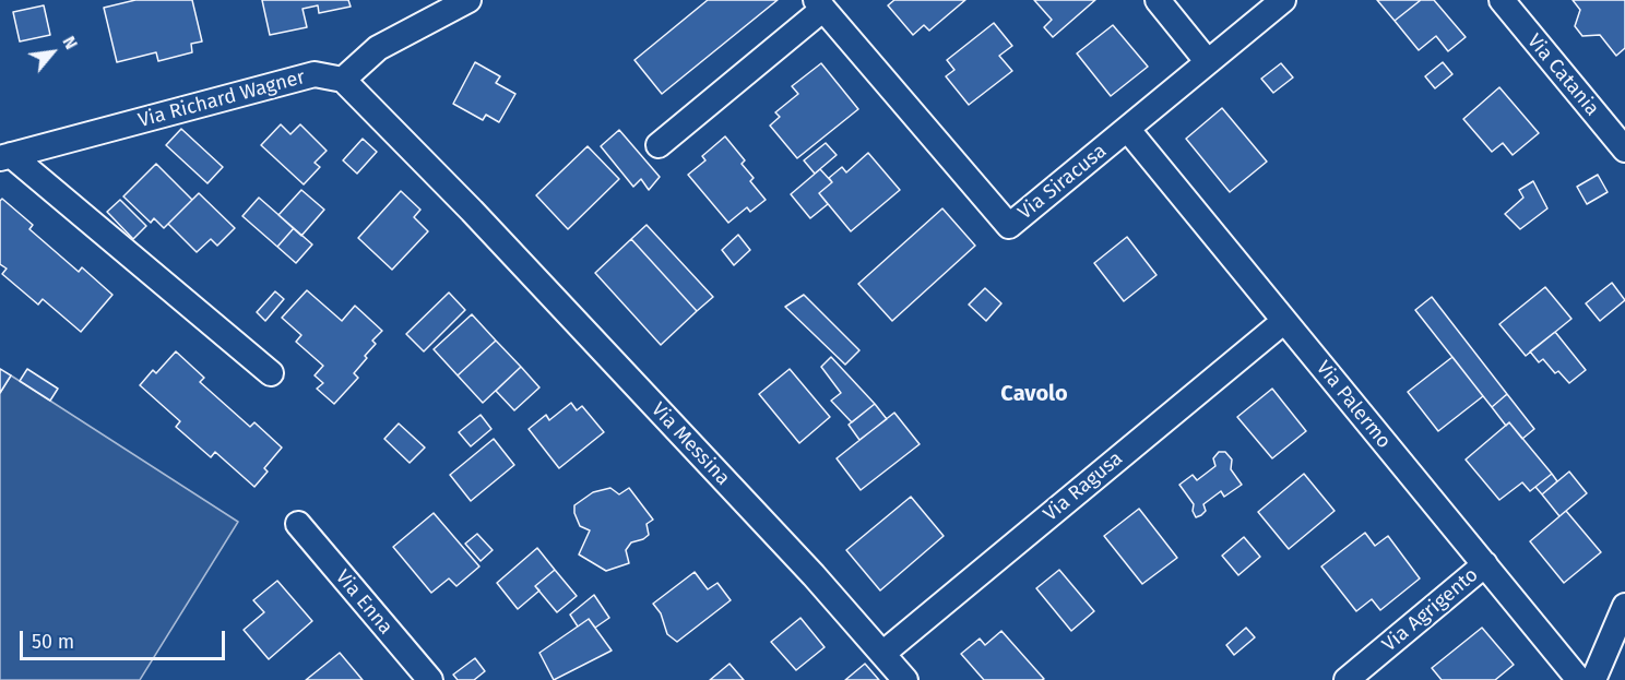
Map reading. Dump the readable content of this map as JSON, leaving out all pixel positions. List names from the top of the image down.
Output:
{
  "streets": {
    "street": [
      "Via Catania",
      "Via Richard Wagner",
      "Via Siracusa",
      "Via Palermo",
      "Via Messina",
      "Via Ragusa",
      "Via Enna",
      "Via Agrigento"
    ]
  },
  "crossings": [
    ["Via Richard Wagner", "Via Messina"],
    ["Via Siracusa", "Via Palermo"],
    ["Via Palermo", "Via Ragusa"],
    ["Via Palermo", "Via Agrigento"],
    ["Via Messina", "Via Ragusa"]
  ],
  "districts": ["Cavolo"],
  "scale_bar": "50 m",
  "north": "top right"
}
